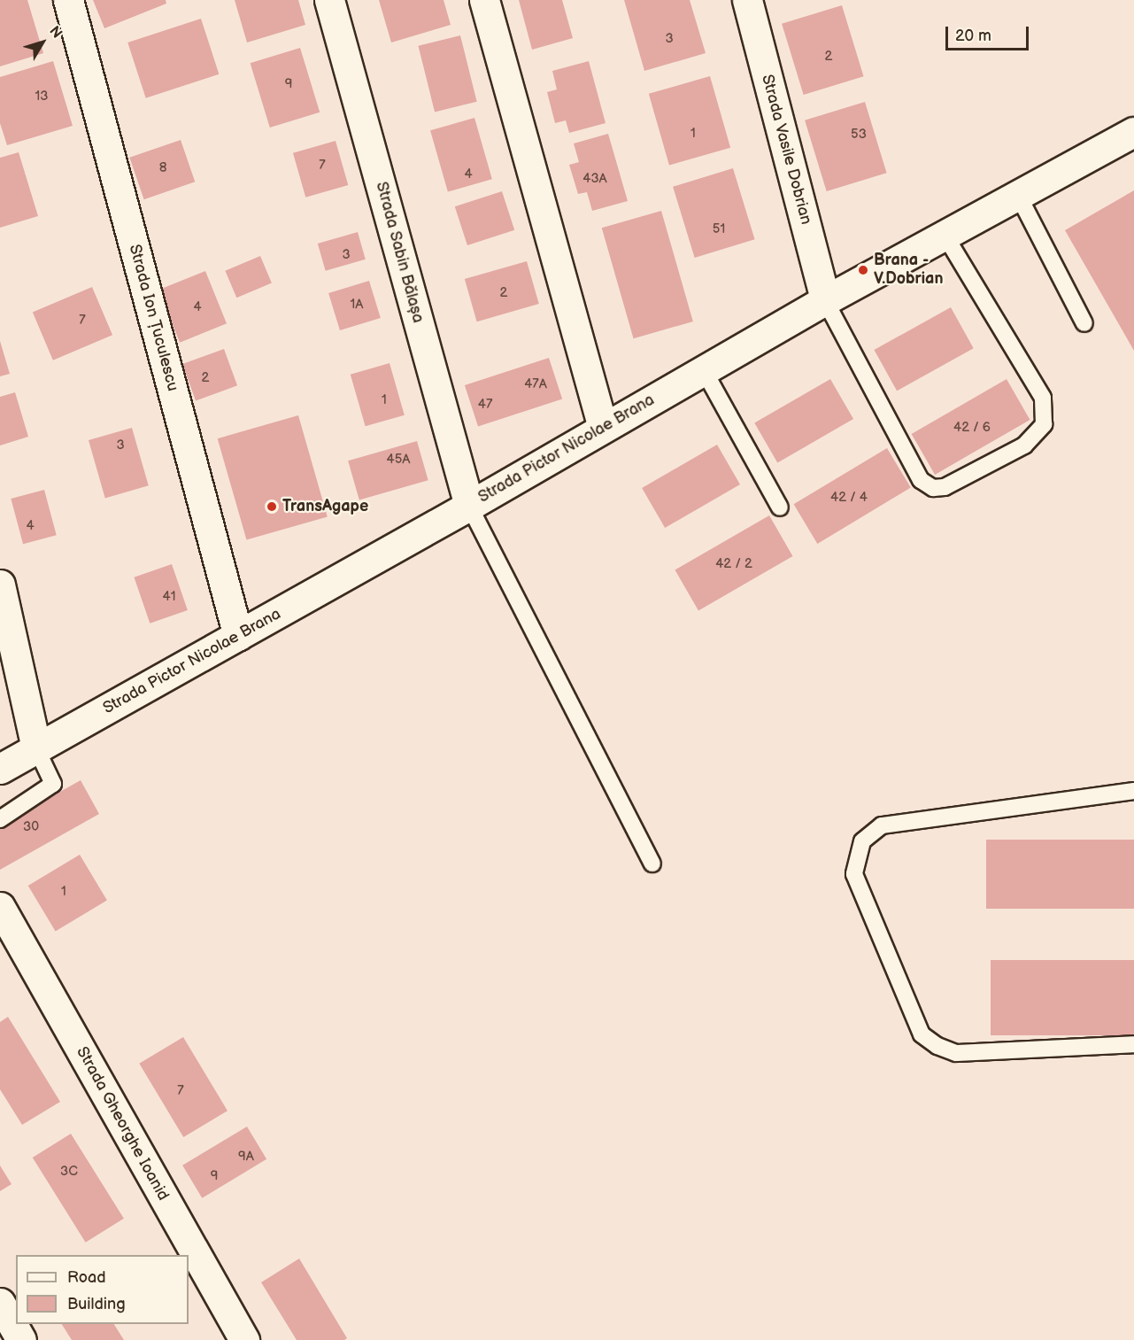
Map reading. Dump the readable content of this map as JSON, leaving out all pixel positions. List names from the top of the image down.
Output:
{
  "streets": {
    "street": [
      "Strada Vasile Dobrian",
      "Strada Sabin Bălașa",
      "Strada Ion Țuculescu",
      "Strada Pictor Nicolae Brana",
      "Strada Gheorghe Ioanid"
    ]
  },
  "crossings": [
    ["Strada Vasile Dobrian", "Strada Pictor Nicolae Brana"],
    ["Strada Sabin Bălașa", "Strada Pictor Nicolae Brana"],
    ["Strada Ion Țuculescu", "Strada Pictor Nicolae Brana"]
  ],
  "places": ["Brana - V.Dobrian", "TransAgape"],
  "house_numbers": [
    "3",
    "2",
    "9",
    "13",
    "1",
    "53",
    "7",
    "8",
    "4",
    "43A",
    "51",
    "3",
    "2",
    "1A",
    "4",
    "7",
    "2",
    "47A",
    "1",
    "47",
    "42 / 6",
    "3",
    "45A",
    "42 / 4",
    "4",
    "42 / 2",
    "41",
    "30",
    "1",
    "7",
    "9A",
    "3C",
    "9"
  ],
  "legend": ["Road", "Building"],
  "scale_bar": "20 m",
  "north": "top right"
}
